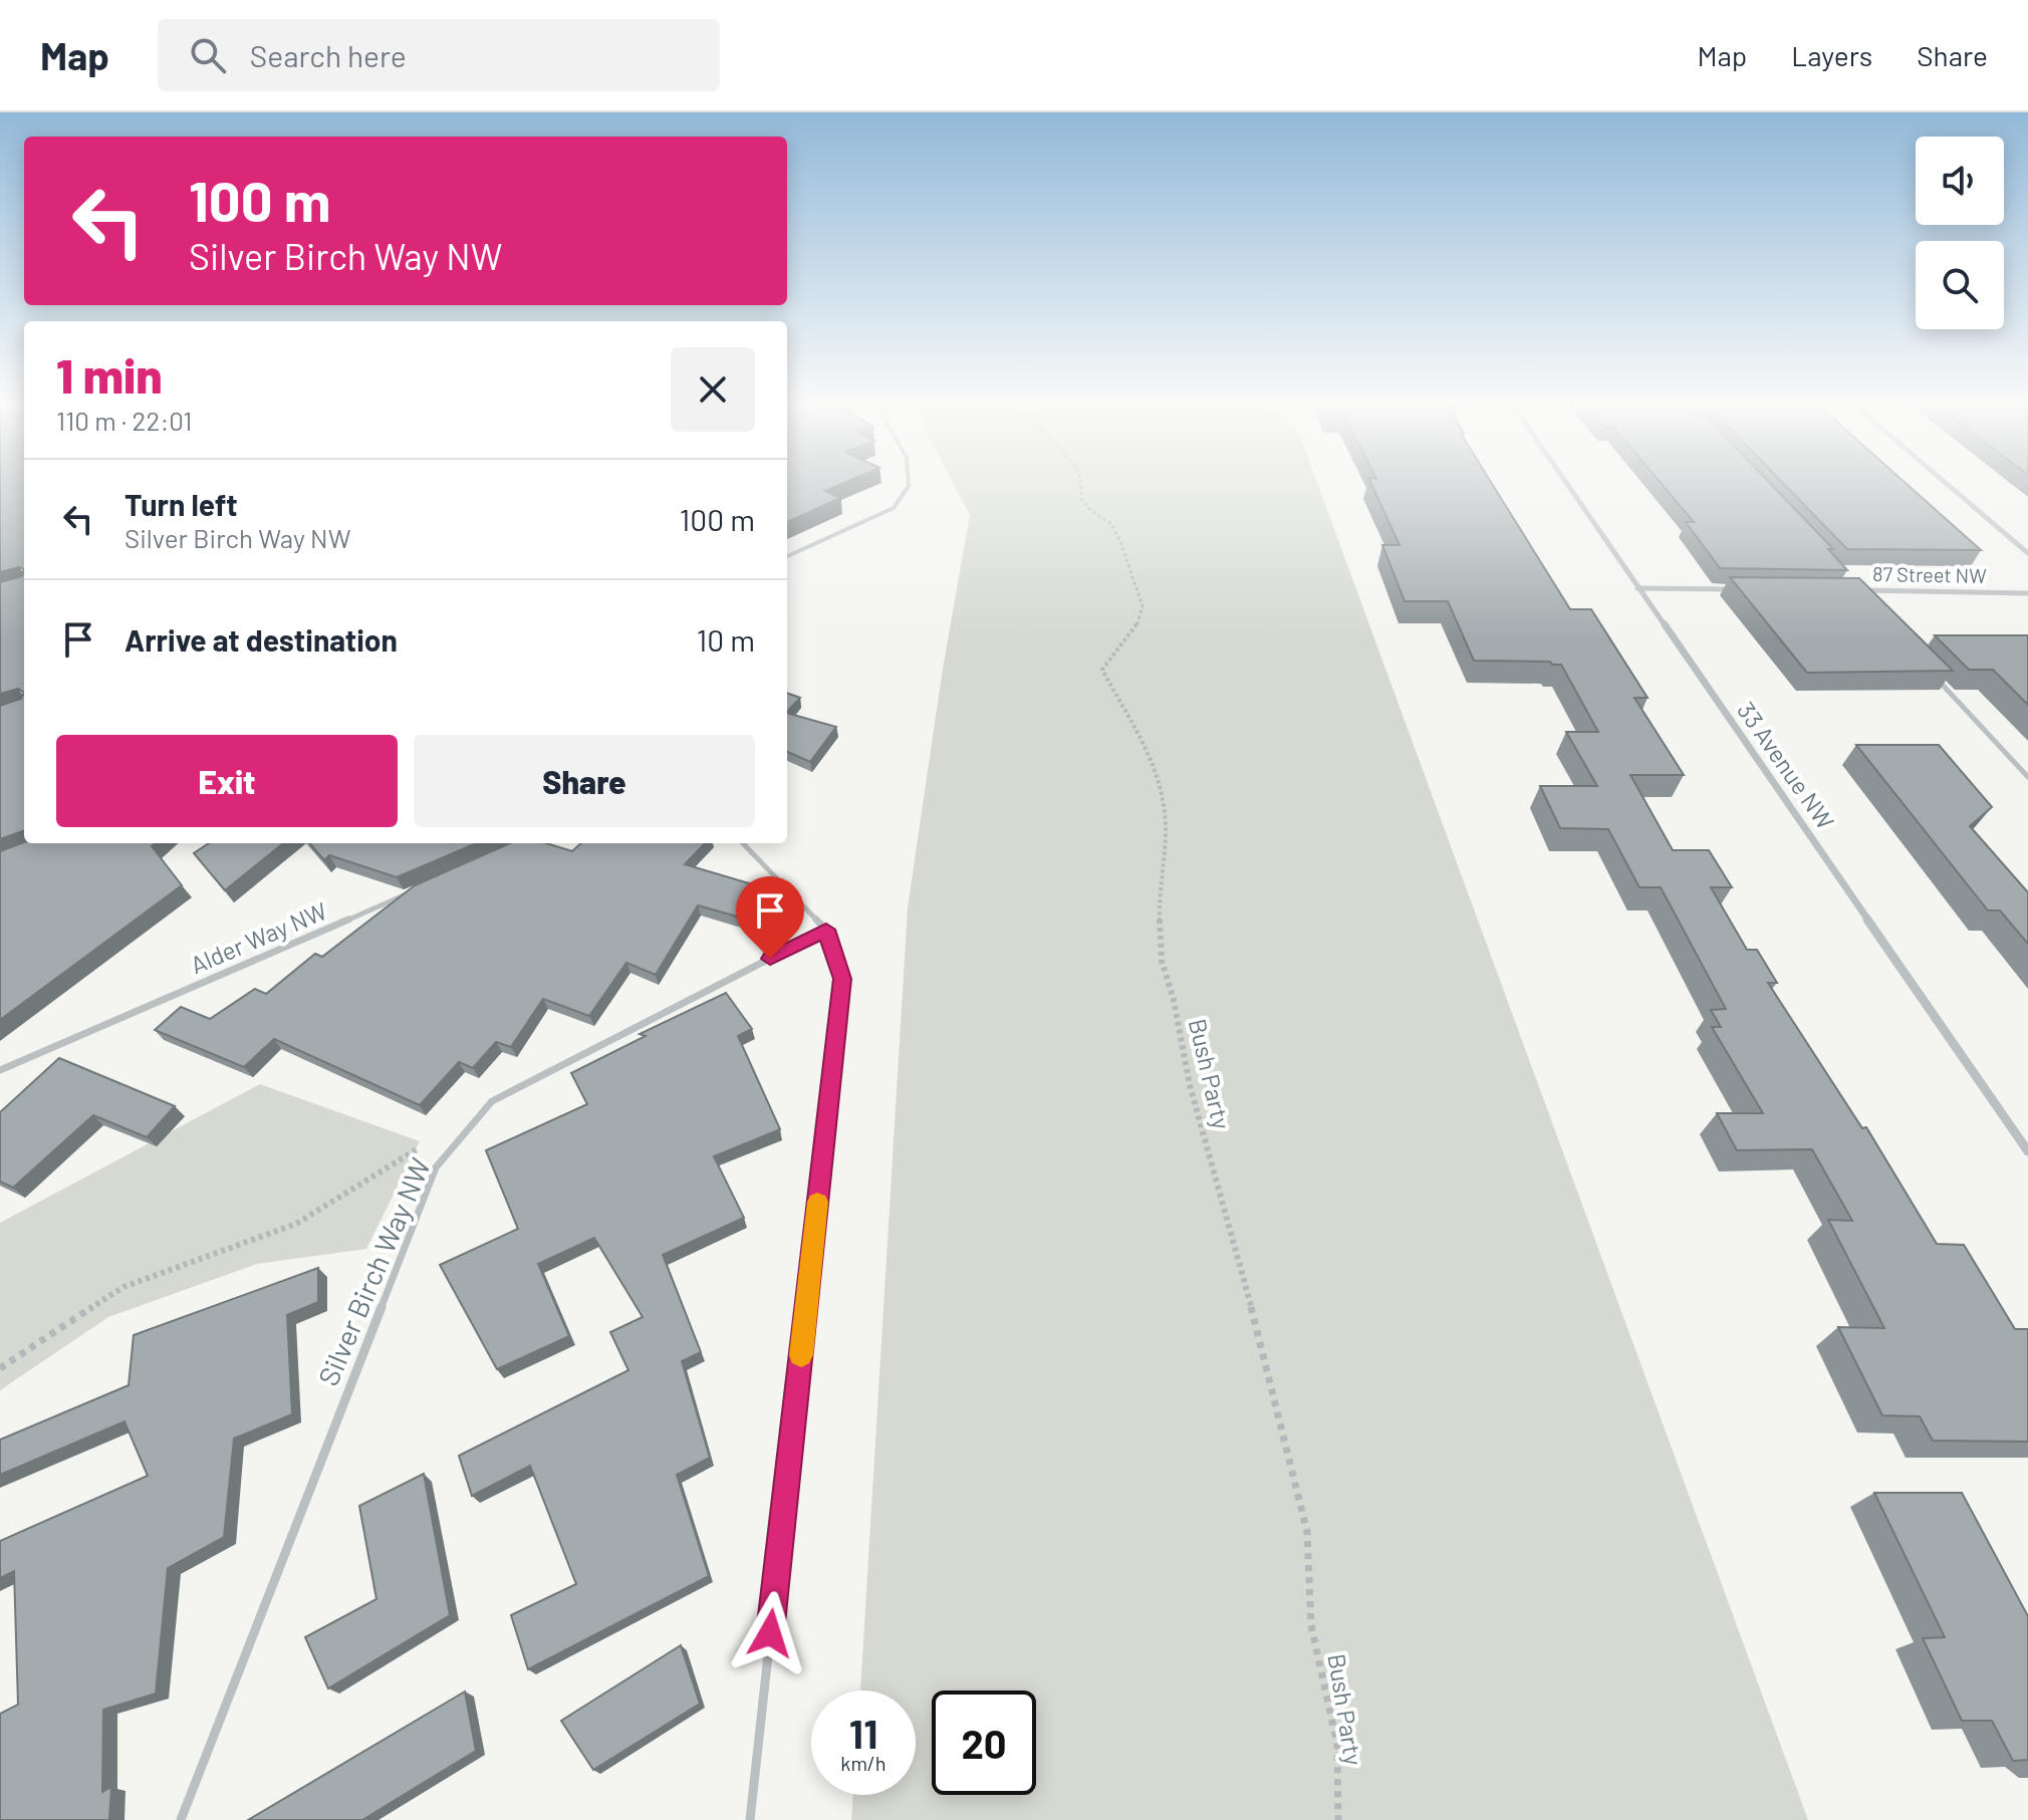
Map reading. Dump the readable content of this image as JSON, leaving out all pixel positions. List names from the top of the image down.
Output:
{
  "streets": {
    "street": ["87 Street NW", "33 Avenue NW"],
    "lane": ["Alder Way NW", "Silver Birch Way NW"],
    "path": ["Bush Party"]
  },
  "page": {
    "header": "Map",
    "search": "Search here",
    "nav": ["Map", "Layers", "Share"],
    "turn": ["100 m", "Silver Birch Way NW"],
    "heading": ["1 min", "110 m · 22:01"],
    "list": [
      {
        "name": "Turn left",
        "note": "Silver Birch Way NW",
        "value": "100 m"
      },
      {
        "name": "Arrive at destination",
        "value": "10 m"
      }
    ],
    "buttons": ["Exit", "Share"],
    "speed": "11 km/h",
    "limit": "20"
  }
}
